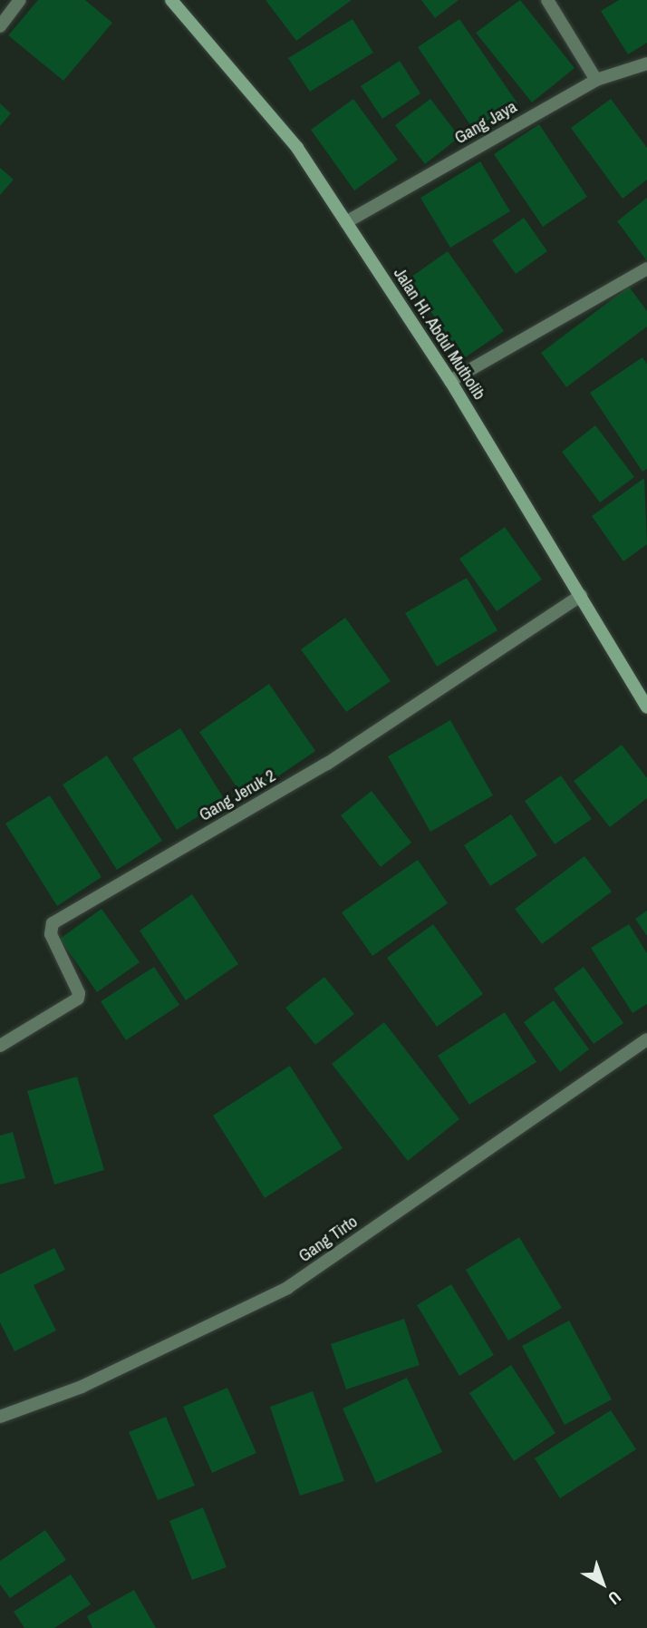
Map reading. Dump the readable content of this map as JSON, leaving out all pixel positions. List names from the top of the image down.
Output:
{
  "streets": {
    "street": [
      "Gang Jaya",
      "Jalan HI. Abdul Mutholib",
      "Gang Jeruk 2",
      "Gang Tirto"
    ]
  },
  "crossings": [
    ["Gang Jaya", "Jalan HI. Abdul Mutholib"],
    ["Jalan HI. Abdul Mutholib", "Gang Jeruk 2"]
  ],
  "north": "bottom right"
}
